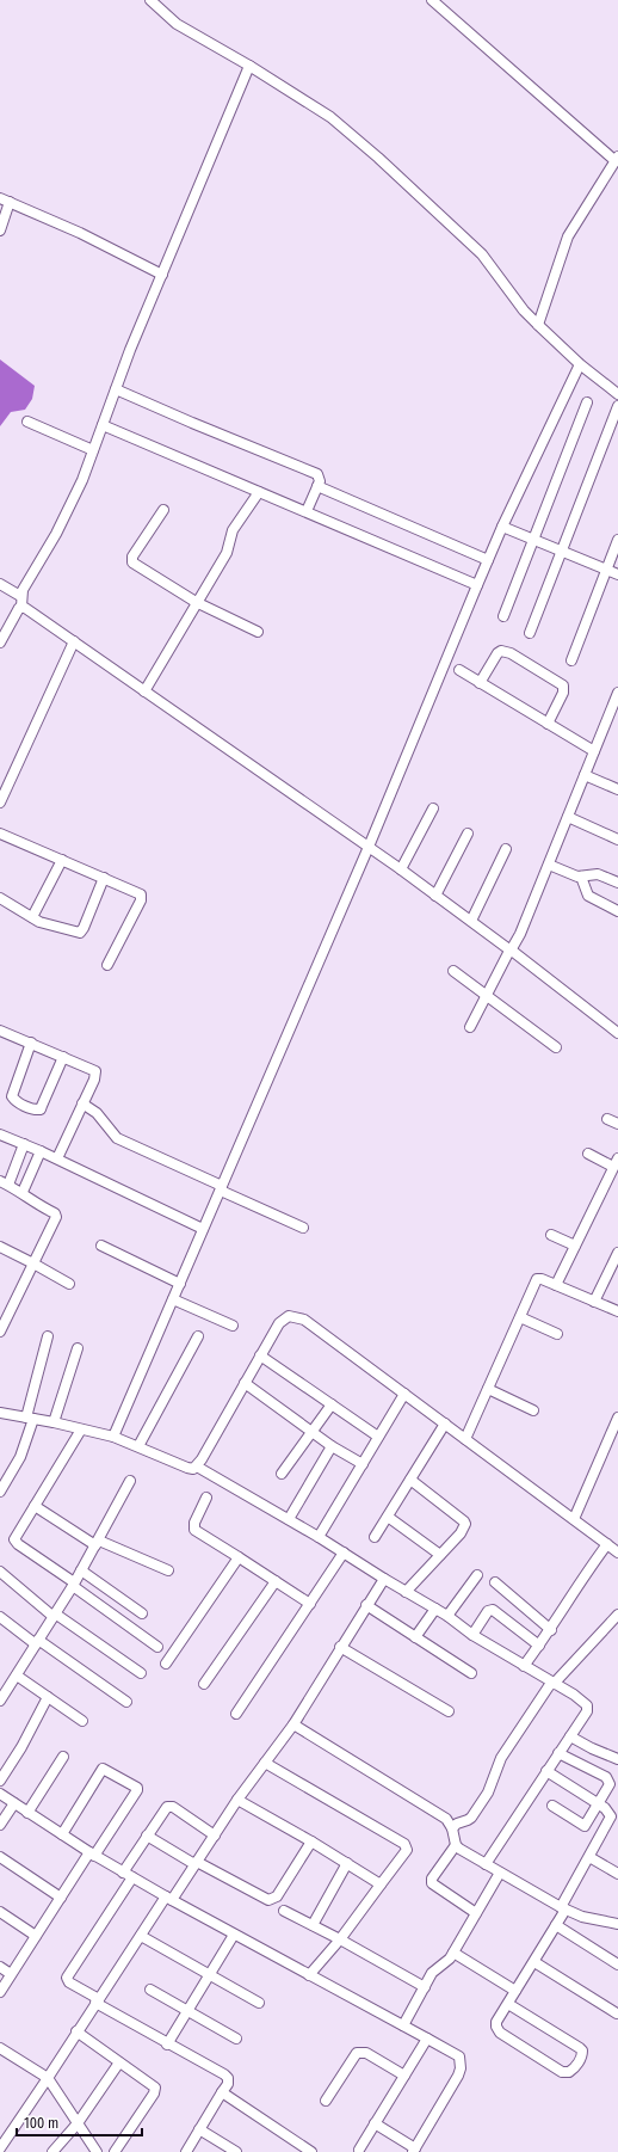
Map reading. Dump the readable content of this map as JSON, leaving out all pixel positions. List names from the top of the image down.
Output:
{
  "scale_bar": "100 m"
}
